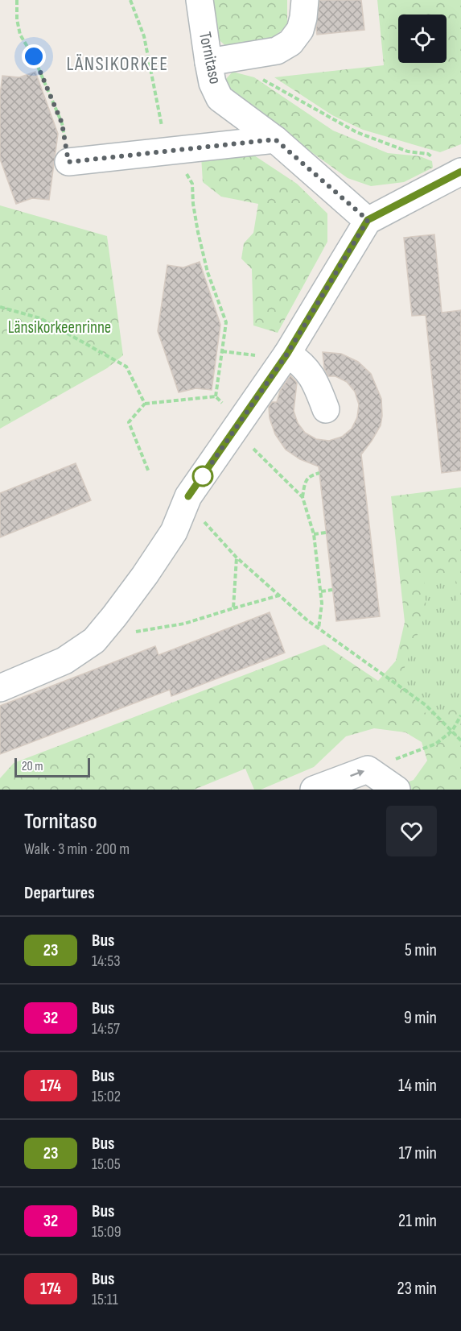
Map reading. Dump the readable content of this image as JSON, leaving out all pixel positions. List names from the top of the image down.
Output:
{
  "streets": {
    "street": ["Tornitaso"]
  },
  "districts": ["LÄNSIKORKEE"],
  "parks": ["Länsikorkeenrinne"],
  "lines": ["bus line 23"],
  "scale_bar": "20 m",
  "page": {
    "scale": "20 m",
    "heading": [
      ["Tornitaso", "Walk · 3 min · 200 m"],
      "Departures"
    ],
    "list": [
      {
        "mark": "23",
        "name": "Bus",
        "note": "14:53",
        "value": "5 min"
      },
      {
        "mark": "32",
        "name": "Bus",
        "note": "14:57",
        "value": "9 min"
      },
      {
        "mark": "174",
        "name": "Bus",
        "note": "15:02",
        "value": "14 min"
      },
      {
        "mark": "23",
        "name": "Bus",
        "note": "15:05",
        "value": "17 min"
      },
      {
        "mark": "32",
        "name": "Bus",
        "note": "15:09",
        "value": "21 min"
      },
      {
        "mark": "174",
        "name": "Bus",
        "note": "15:11",
        "value": "23 min"
      }
    ]
  }
}
